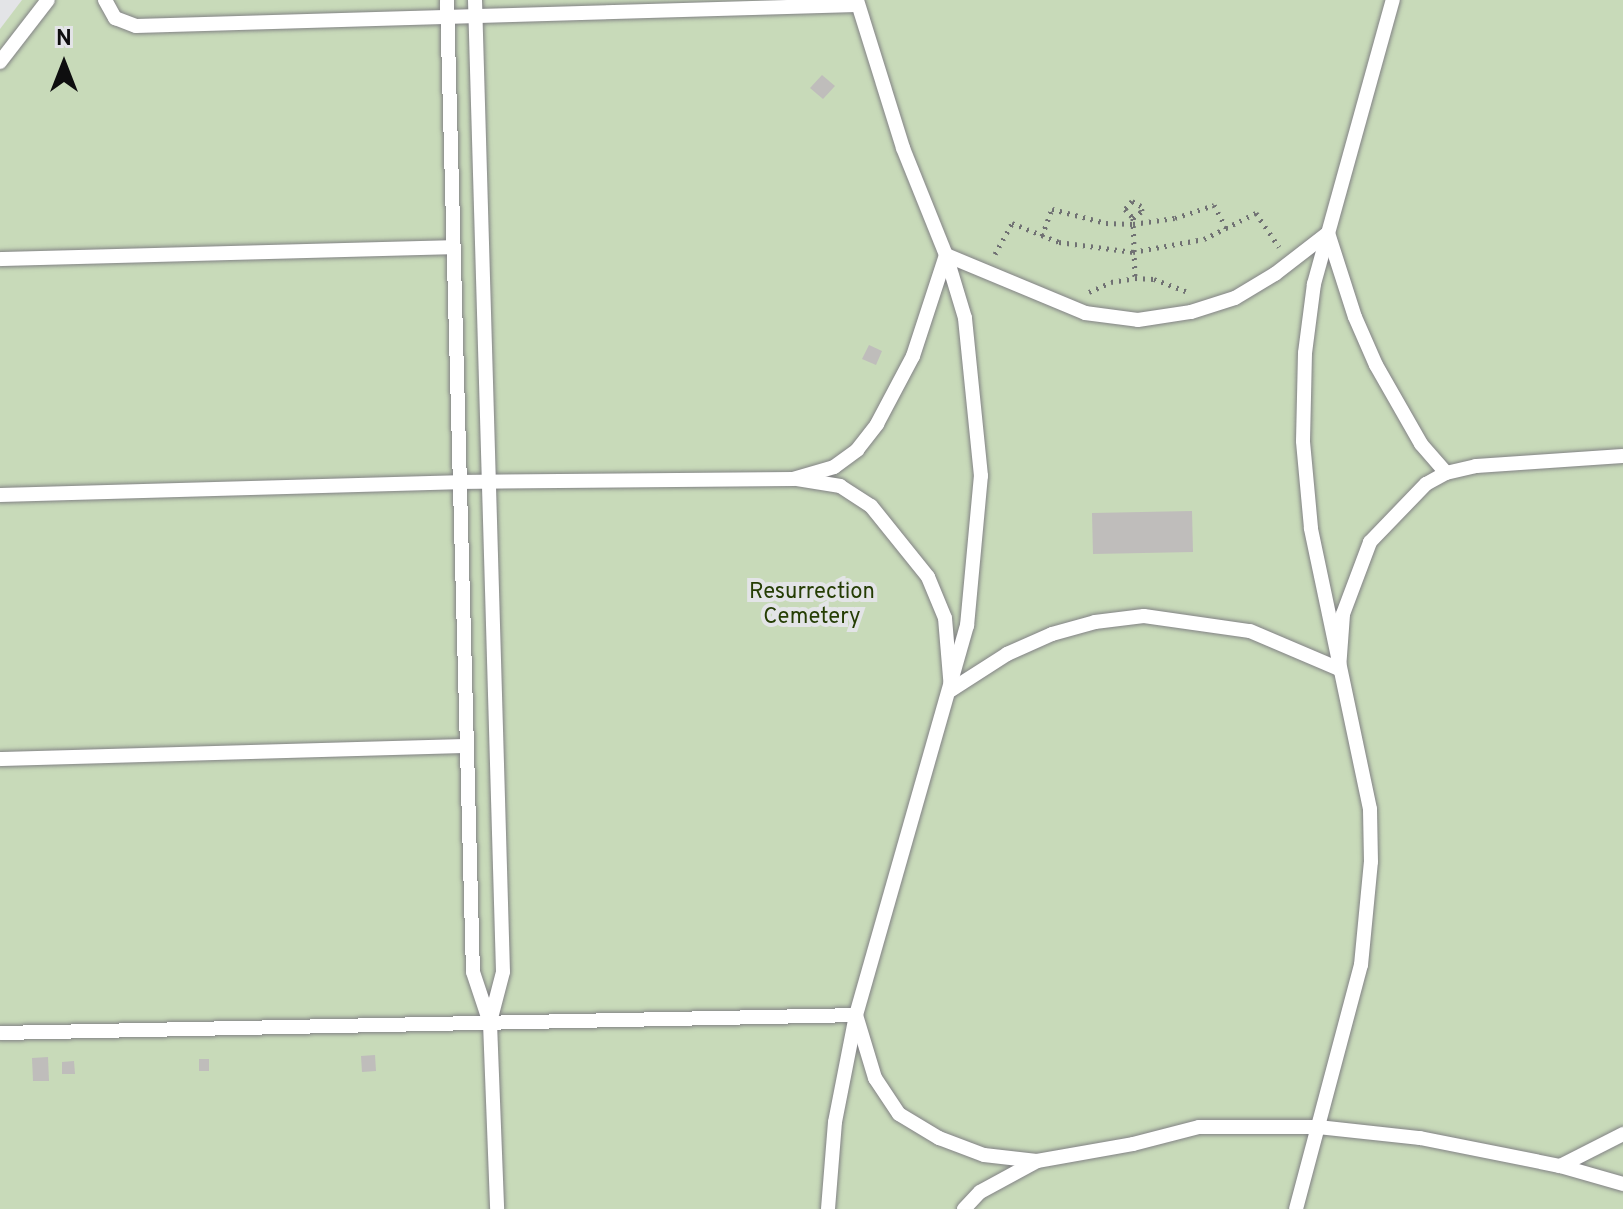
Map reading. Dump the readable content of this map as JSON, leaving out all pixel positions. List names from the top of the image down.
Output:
{
  "parks": ["Resurrection Cemetery"],
  "north": "top"
}
